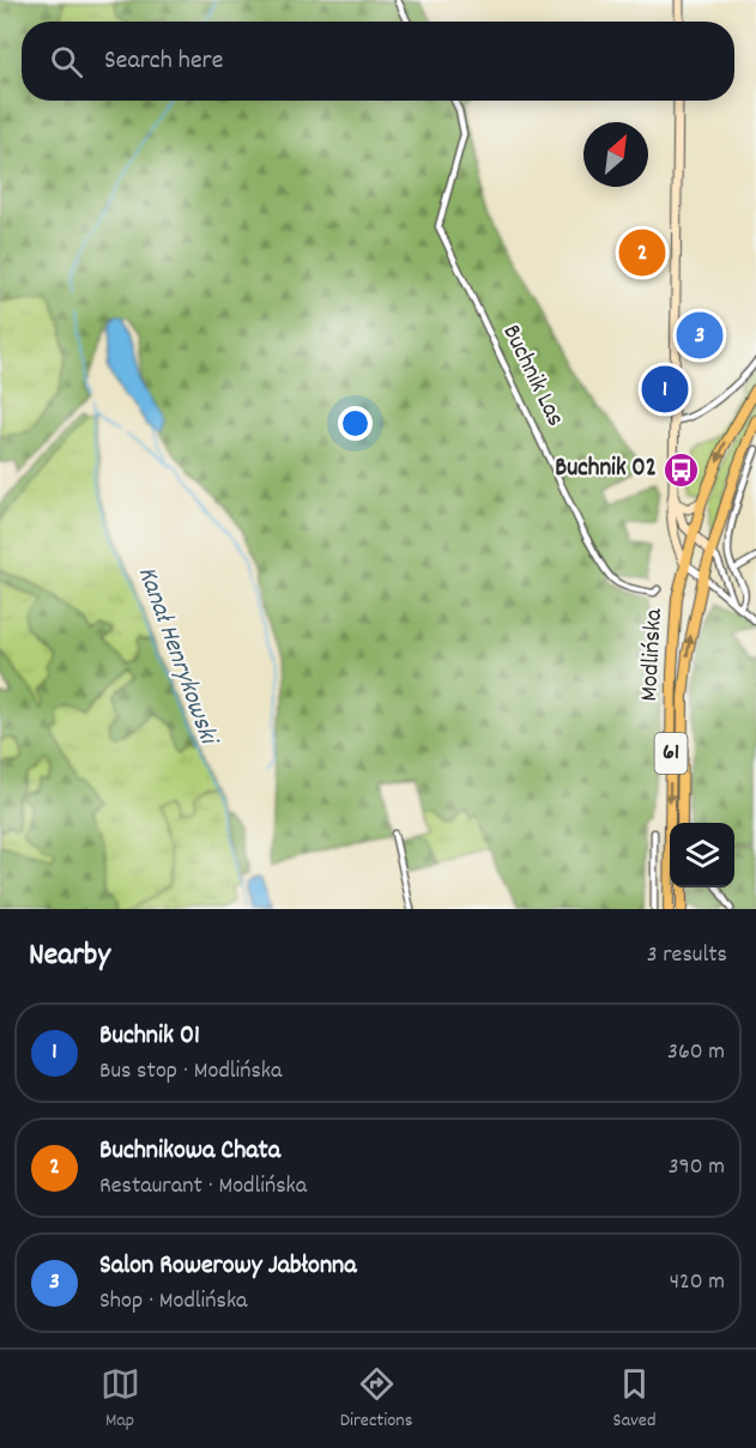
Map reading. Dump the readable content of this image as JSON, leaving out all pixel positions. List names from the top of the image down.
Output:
{
  "streets": {
    "main road": ["Modlińska", "61"],
    "street": ["Buchnik Las"]
  },
  "crossings": [
    ["Modlińska", "61"]
  ],
  "water": ["Kanał Henrykowski"],
  "places": {
    "bus stop": ["Buchnik 02"]
  },
  "north": "top right",
  "page": {
    "search": "Search here",
    "pins": ["2", "3", "1"],
    "heading": ["Nearby", "3 results"],
    "list": [
      {
        "mark": "1",
        "name": "Buchnik 01",
        "note": "Bus stop · Modlińska",
        "value": "360 m"
      },
      {
        "mark": "2",
        "name": "Buchnikowa Chata",
        "note": "Restaurant · Modlińska",
        "value": "390 m"
      },
      {
        "mark": "3",
        "name": "Salon Rowerowy Jabłonna",
        "note": "Shop · Modlińska",
        "value": "420 m"
      }
    ],
    "nav": ["Map", "Directions", "Saved"]
  }
}
